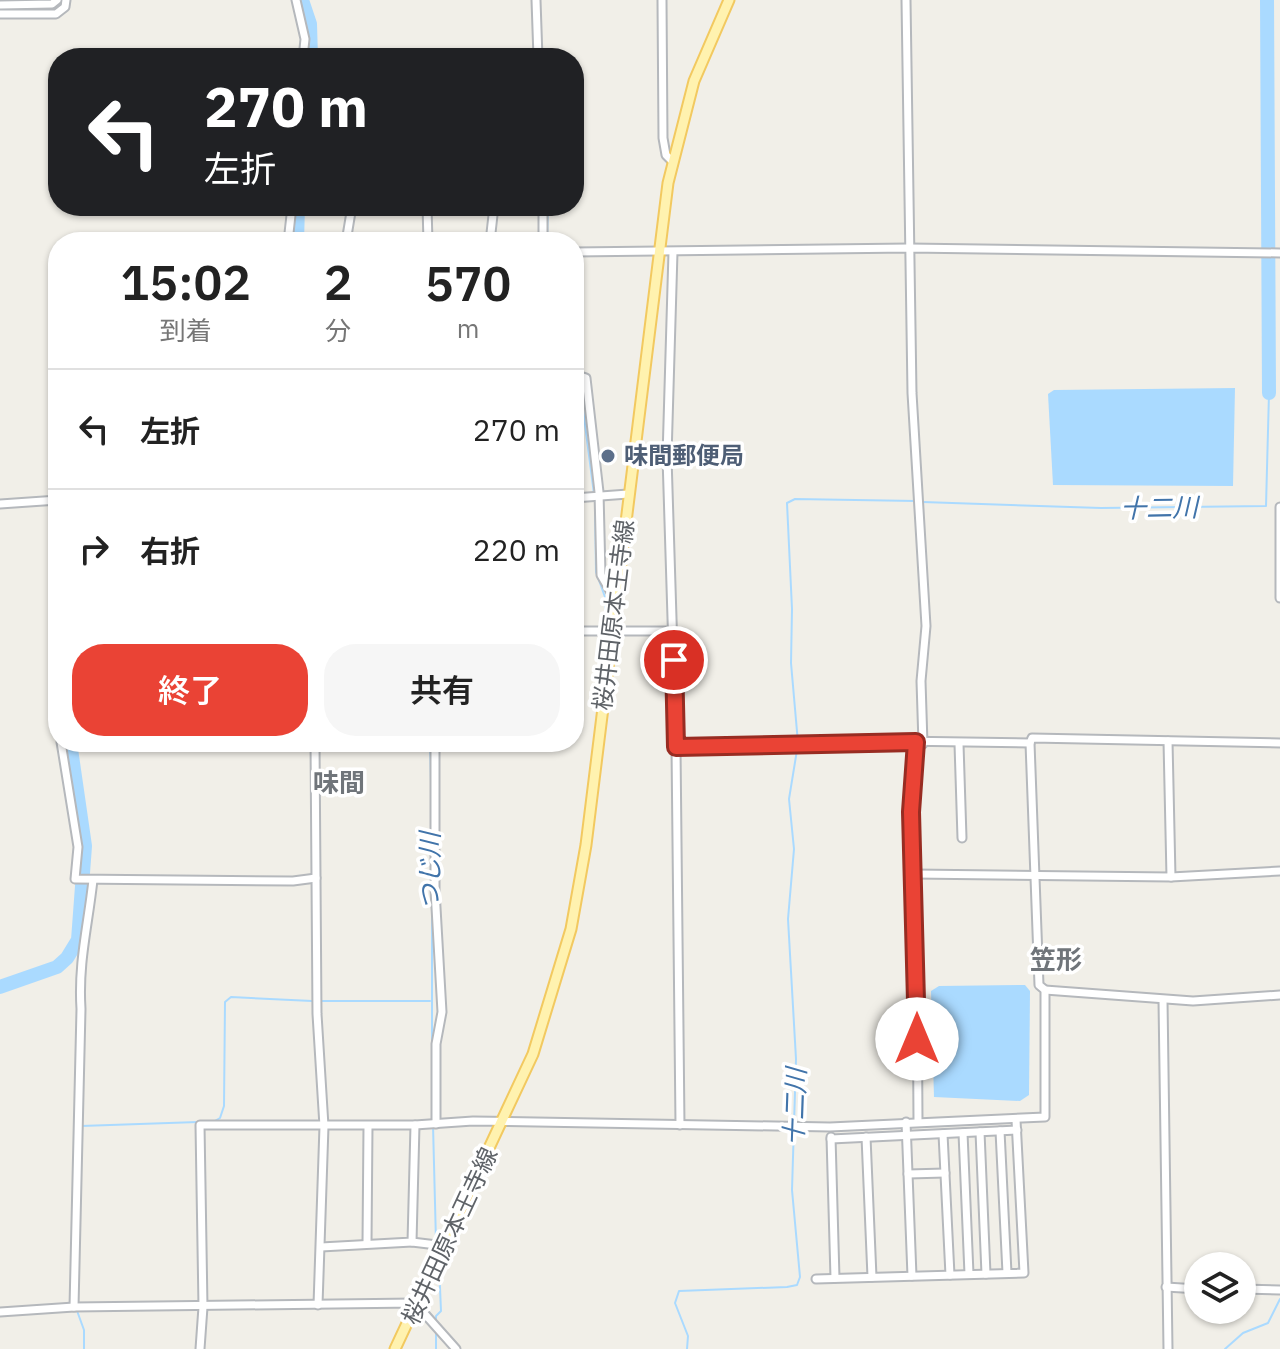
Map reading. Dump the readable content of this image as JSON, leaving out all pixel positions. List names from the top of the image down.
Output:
{
  "streets": {
    "main road": ["桜井田原本王寺線"]
  },
  "districts": ["味間", "笠形"],
  "water": ["十二川", "つじ川"],
  "places": ["味間郵便局"],
  "page": {
    "turn": ["270 m", "左折"],
    "eta": [
      "15:02",
      "到着",
      "2",
      "分",
      "570",
      "m"
    ],
    "list": [
      {
        "name": "左折",
        "value": "270 m"
      },
      {
        "name": "右折",
        "value": "220 m"
      }
    ],
    "buttons": ["終了", "共有"]
  }
}
